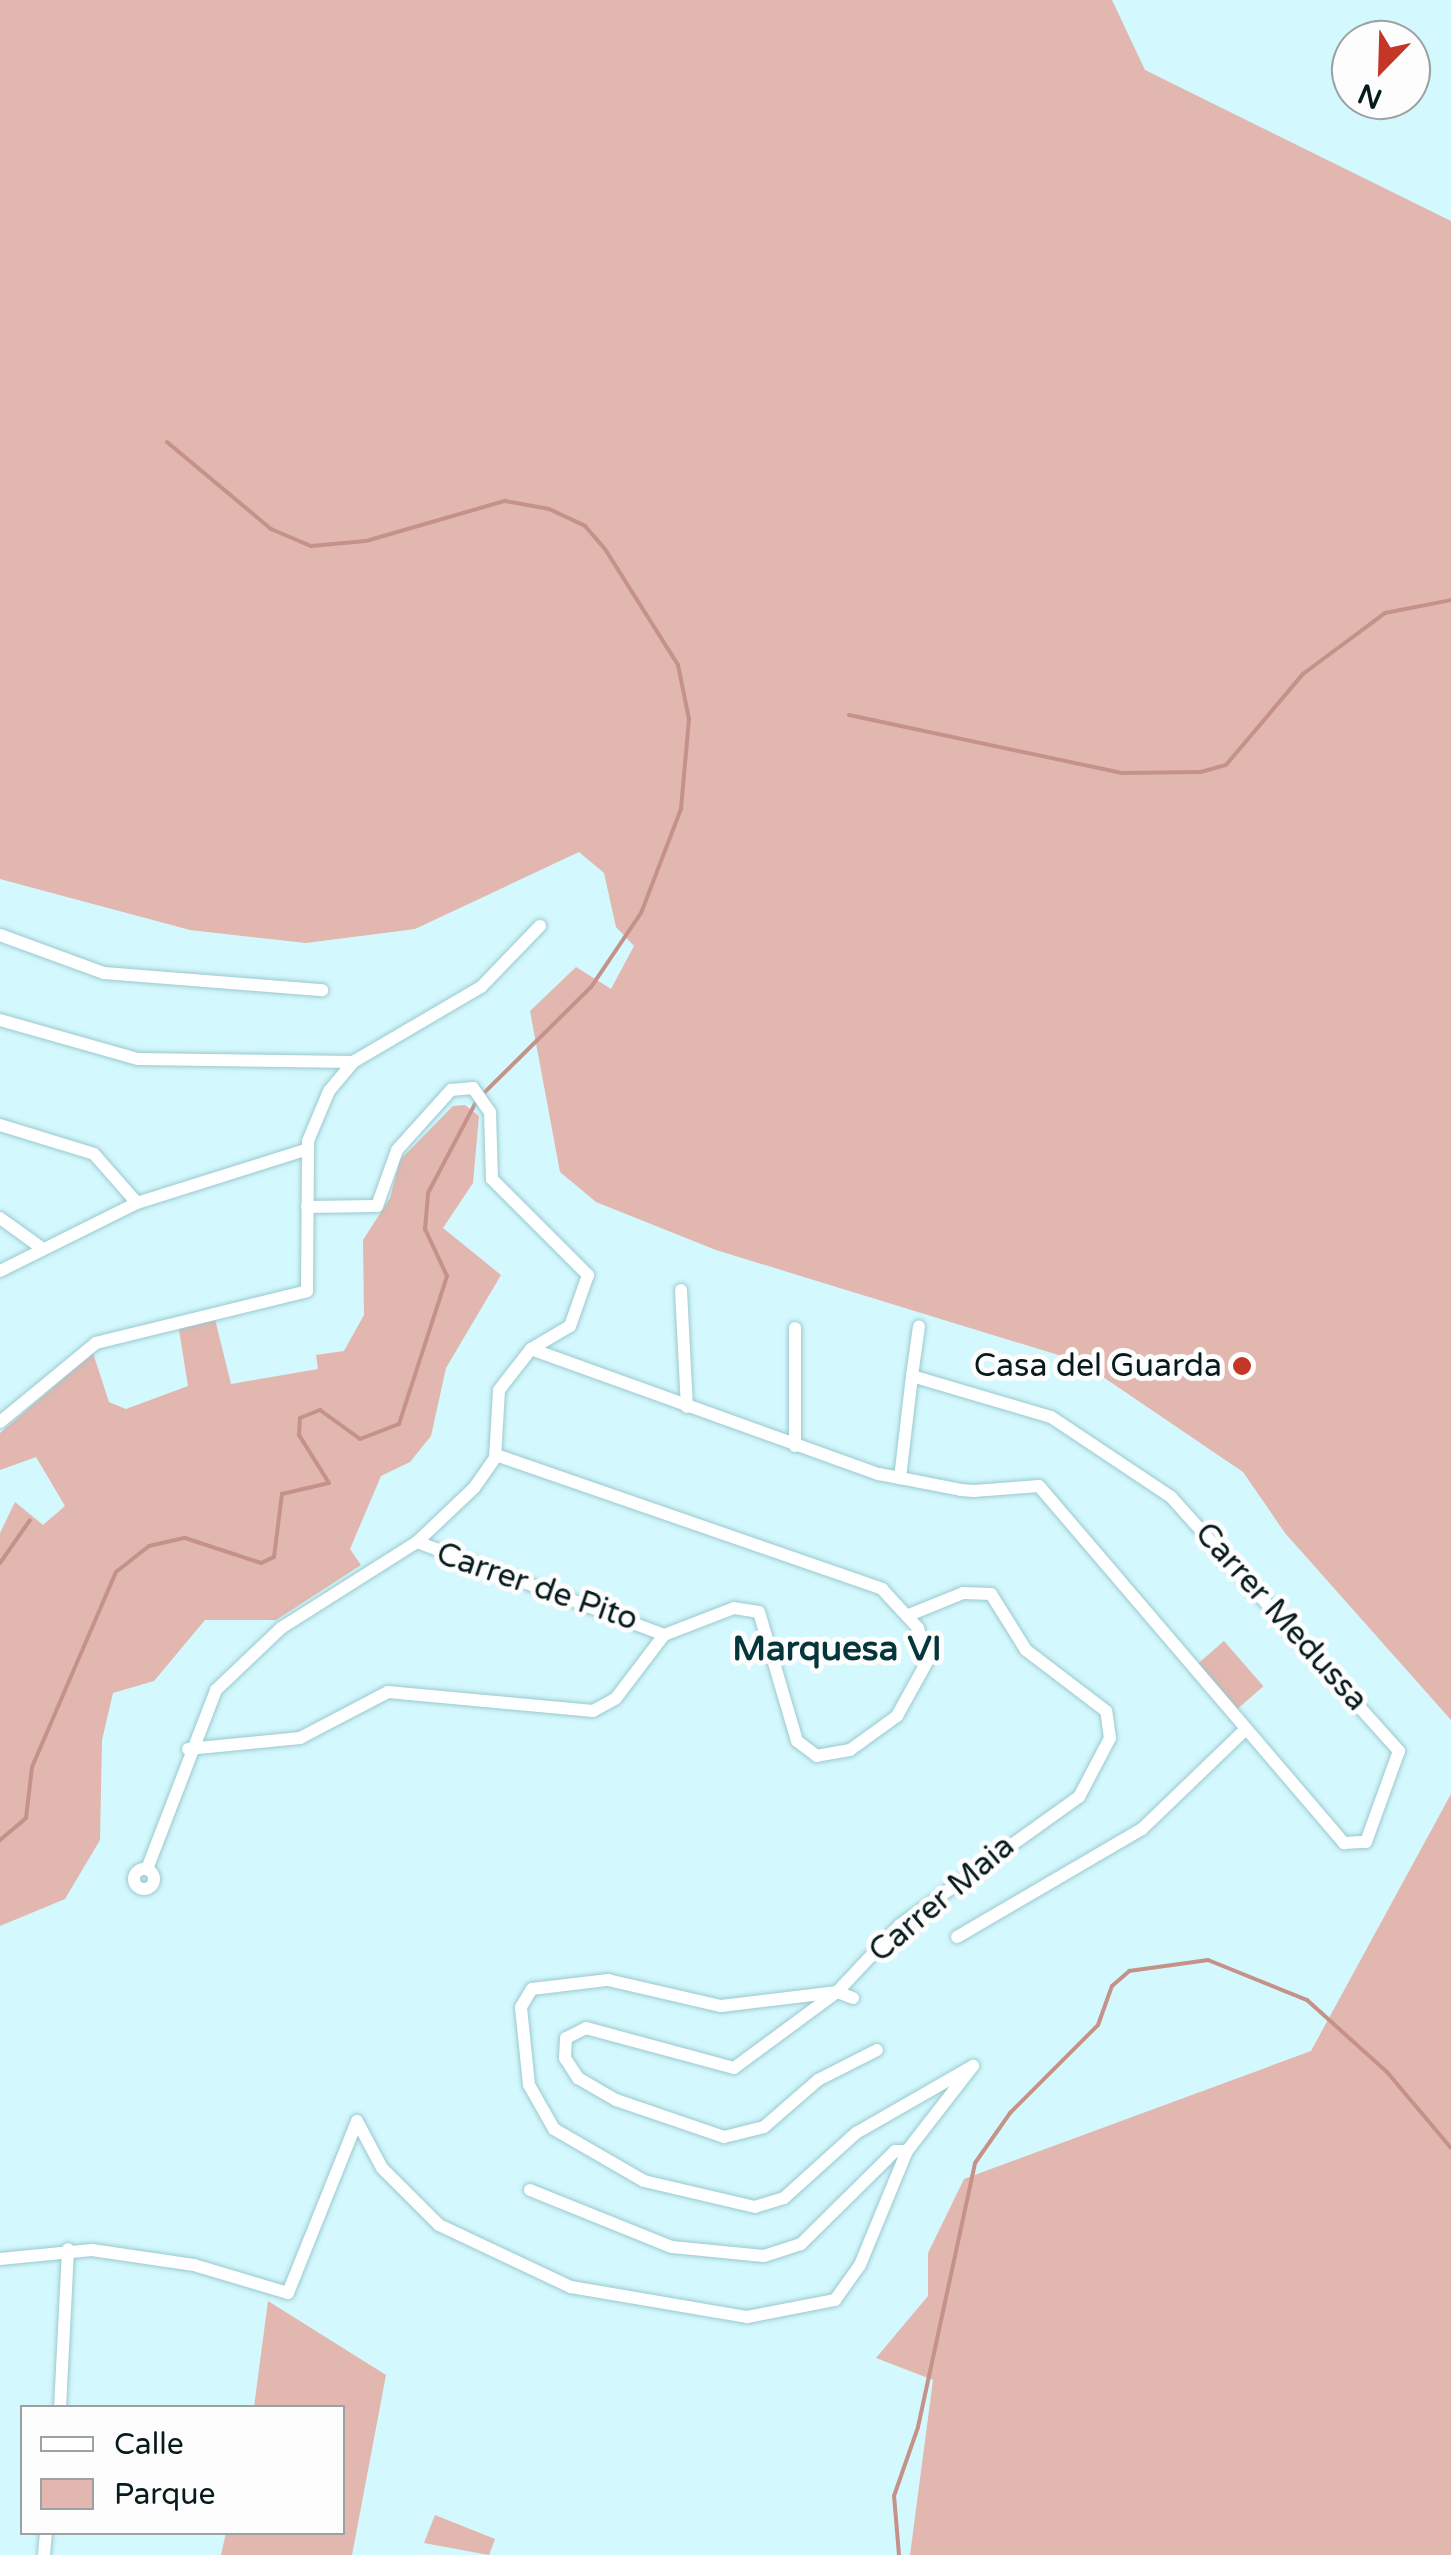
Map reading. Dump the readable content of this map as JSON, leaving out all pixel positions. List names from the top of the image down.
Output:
{
  "streets": {
    "street": ["Carrer de Pito", "Carrer Medussa", "Carrer Maia"]
  },
  "crossings": [
    ["Carrer de Pito", "Carrer Maia"]
  ],
  "districts": ["Marquesa VI"],
  "places": ["Casa del Guarda"],
  "legend": ["Calle", "Parque"],
  "north": "bottom left"
}
